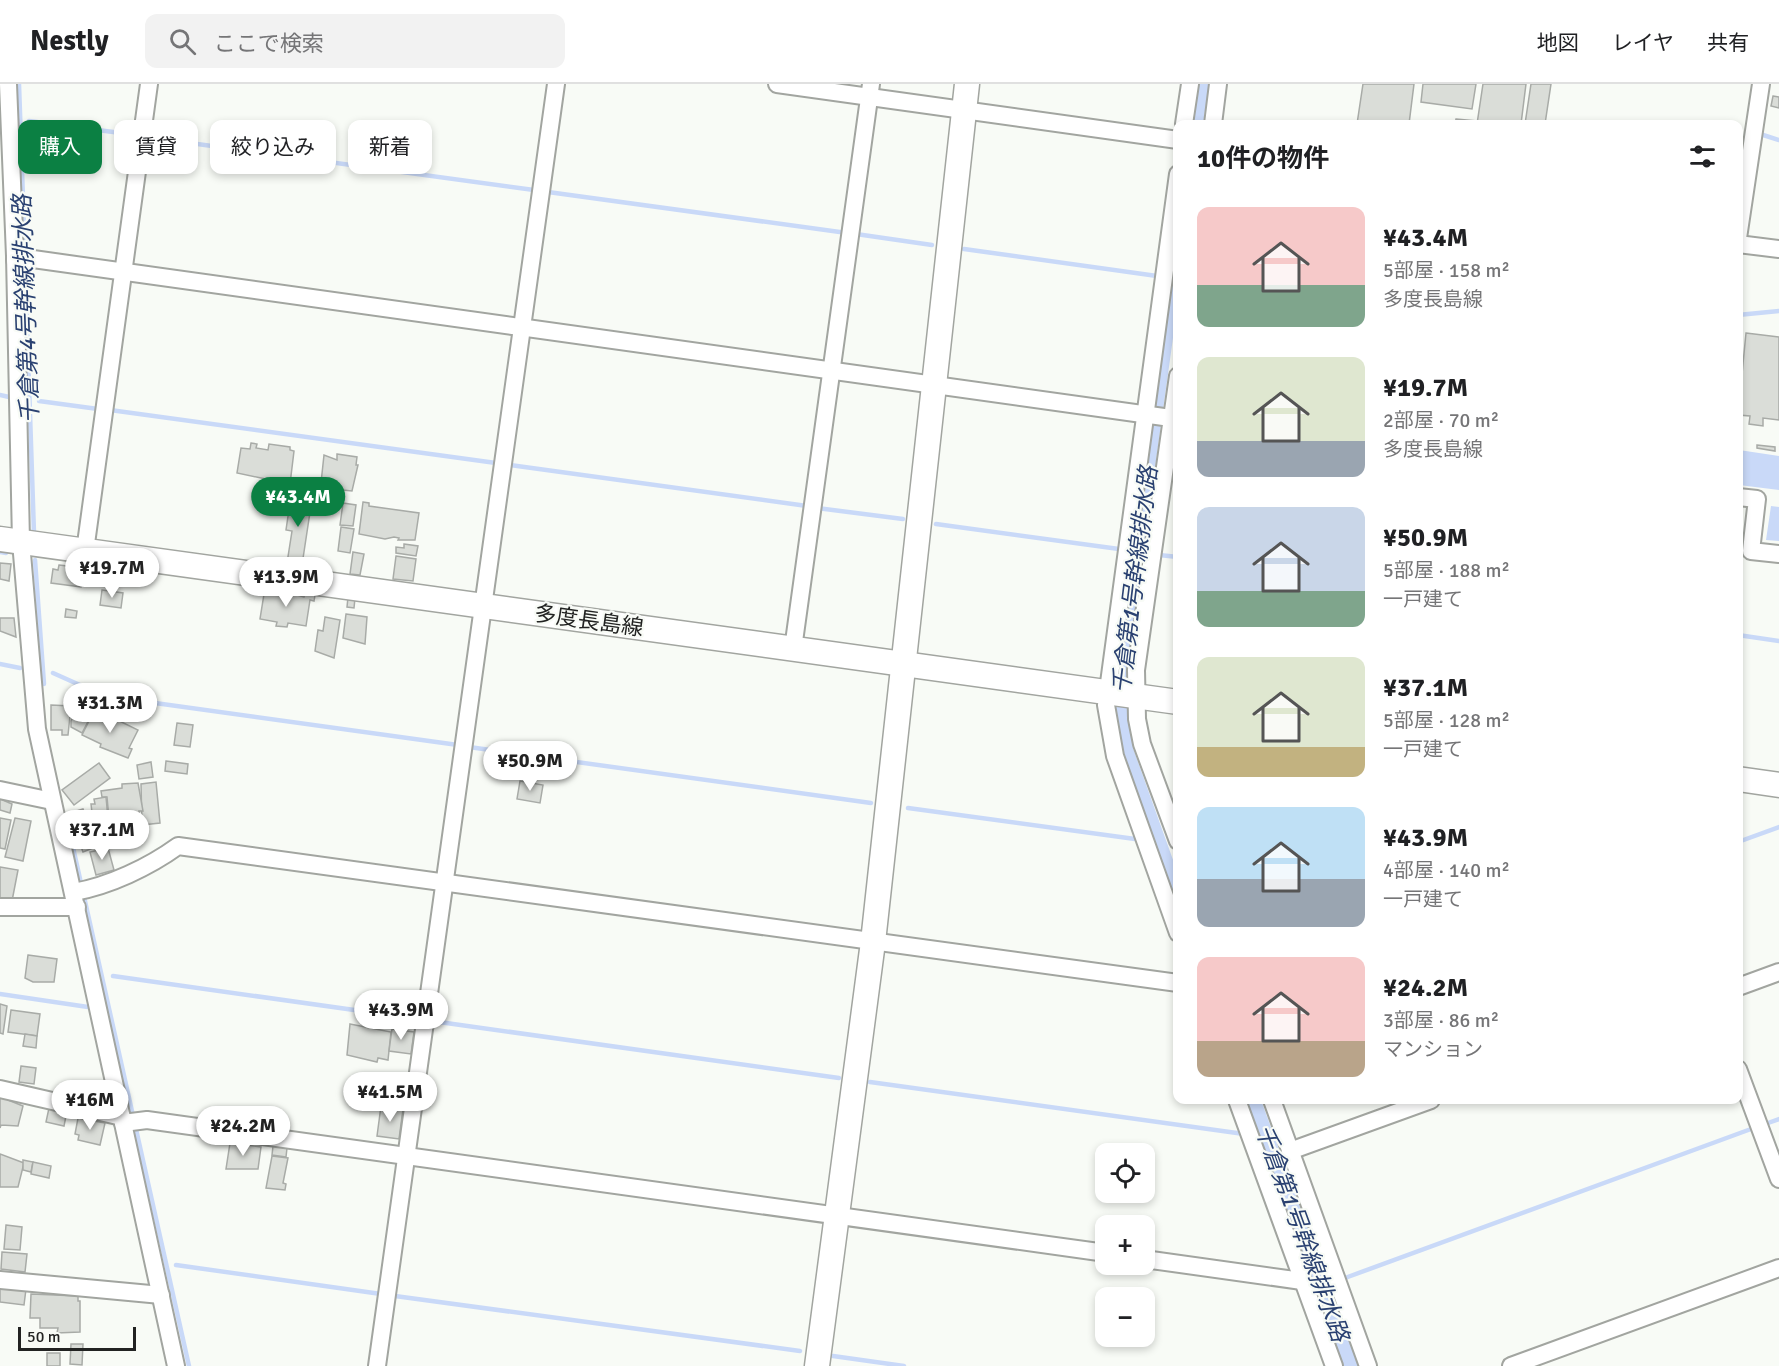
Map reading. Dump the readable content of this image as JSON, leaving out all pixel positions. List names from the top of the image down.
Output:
{
  "streets": {
    "street": ["多度長島線"]
  },
  "water": ["千倉第4号幹線排水路", "千倉第1号幹線排水路"],
  "scale_bar": "50 m",
  "page": {
    "header": "Nestly",
    "search": "ここで検索",
    "nav": ["地図", "レイヤ", "共有"],
    "chip": [
      "購入",
      "賃貸",
      "絞り込み",
      "新着"
    ],
    "heading": "10件の物件",
    "list": [
      {
        "name": "¥43.4M",
        "note": "5部屋 · 158 m² · 多度長島線"
      },
      {
        "name": "¥19.7M",
        "note": "2部屋 · 70 m² · 多度長島線"
      },
      {
        "name": "¥50.9M",
        "note": "5部屋 · 188 m² · 一戸建て"
      },
      {
        "name": "¥37.1M",
        "note": "5部屋 · 128 m² · 一戸建て"
      },
      {
        "name": "¥43.9M",
        "note": "4部屋 · 140 m² · 一戸建て"
      },
      {
        "name": "¥24.2M",
        "note": "3部屋 · 86 m² · マンション"
      }
    ],
    "price": [
      "¥43.4M",
      "¥19.7M",
      "¥13.9M",
      "¥31.3M",
      "¥50.9M",
      "¥37.1M",
      "¥43.9M",
      "¥41.5M",
      "¥16M",
      "¥24.2M"
    ],
    "map_buttons": ["+", "−"],
    "scale": "50 m"
  }
}
